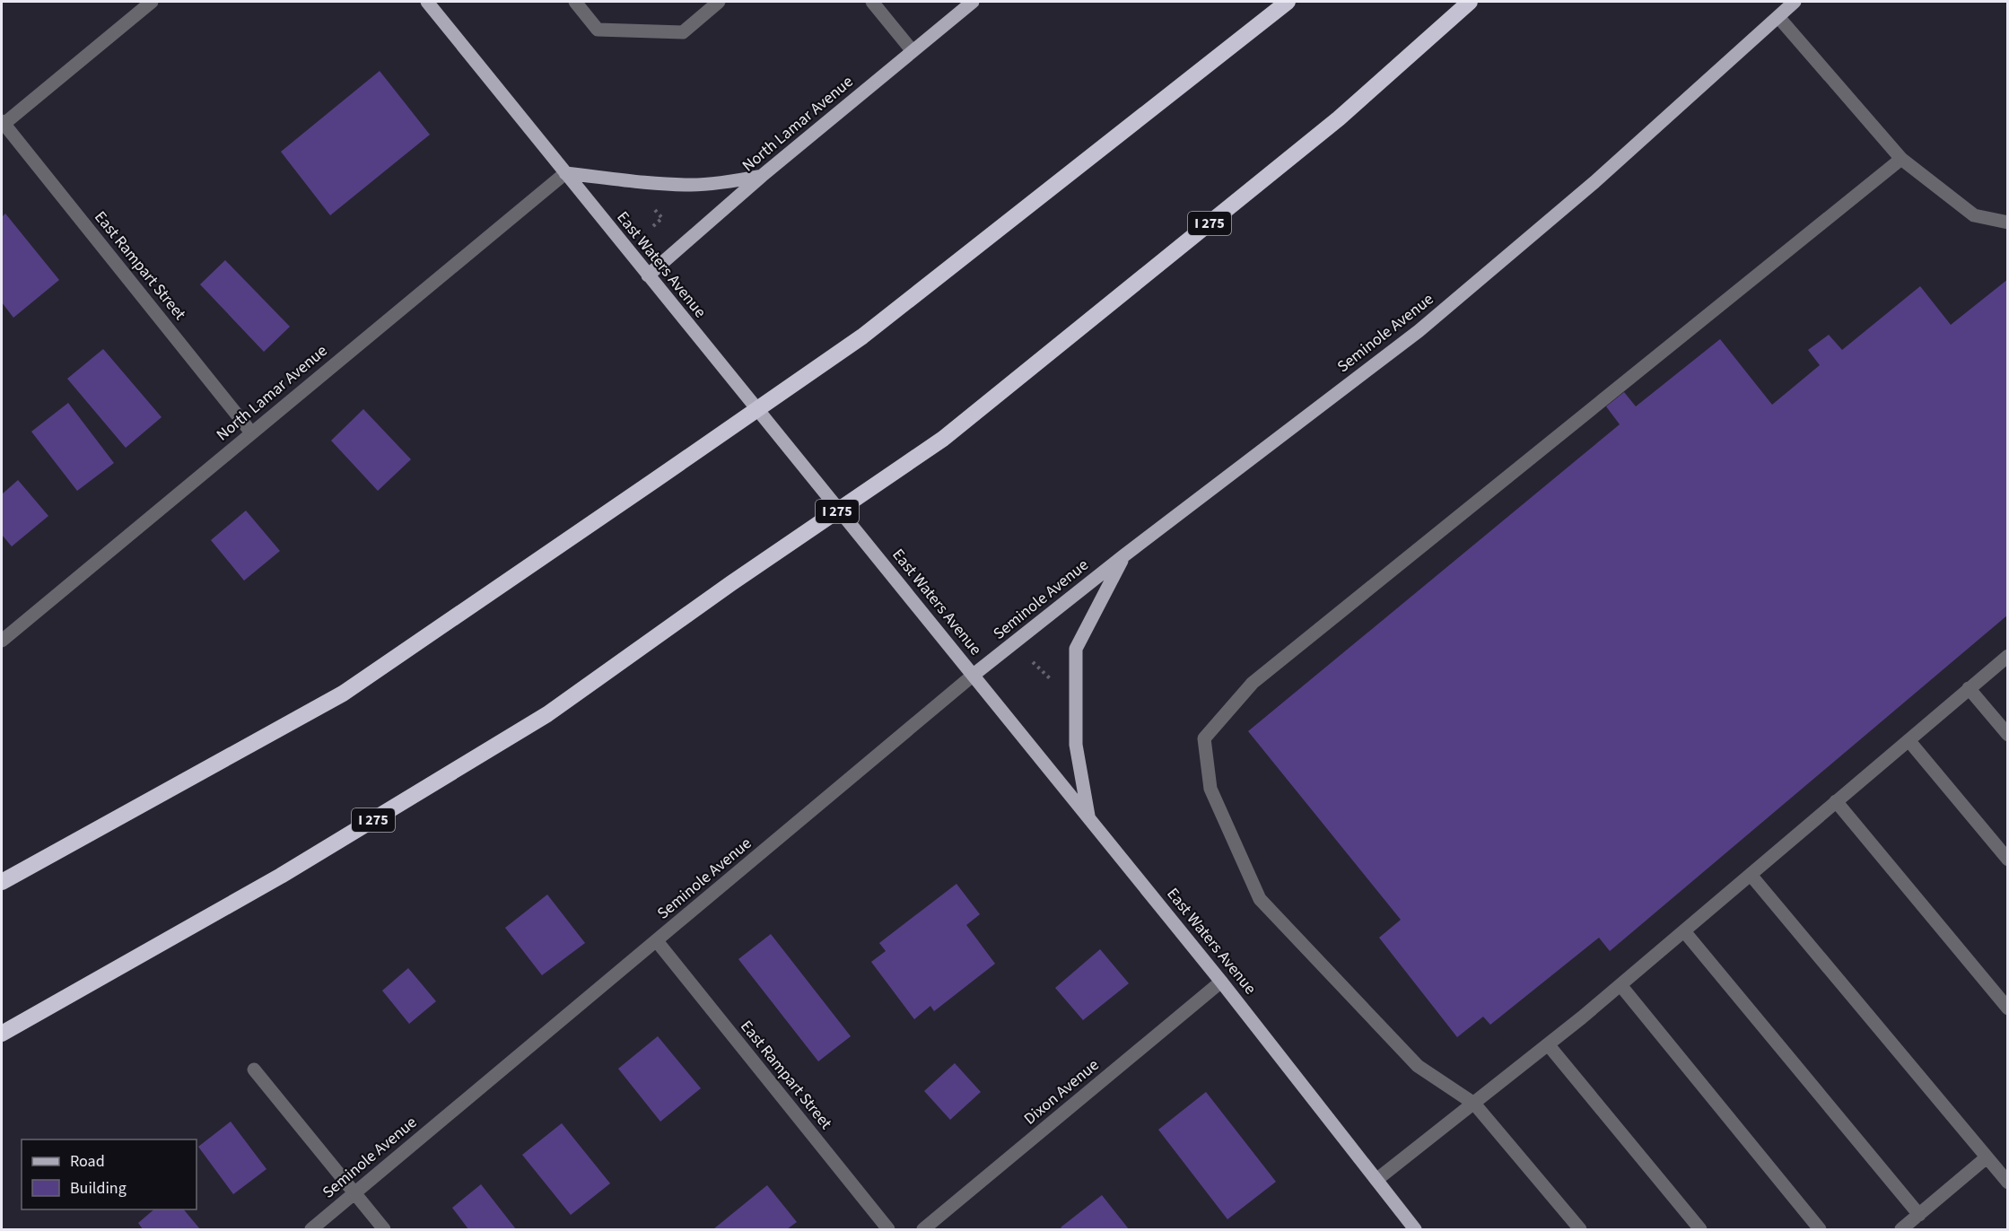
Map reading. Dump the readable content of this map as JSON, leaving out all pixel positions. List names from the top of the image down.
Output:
{
  "streets": {
    "highway": ["I 275"],
    "main road": ["North Lamar Avenue", "East Waters Avenue", "Seminole Avenue"],
    "street": ["East Rampart Street", "Dixon Avenue"]
  },
  "crossings": [
    ["North Lamar Avenue", "East Waters Avenue"],
    ["North Lamar Avenue", "East Rampart Street"],
    ["East Waters Avenue", "Seminole Avenue"],
    ["East Waters Avenue", "Dixon Avenue"],
    ["East Rampart Street", "Seminole Avenue"]
  ],
  "legend": ["Road", "Building"]
}
